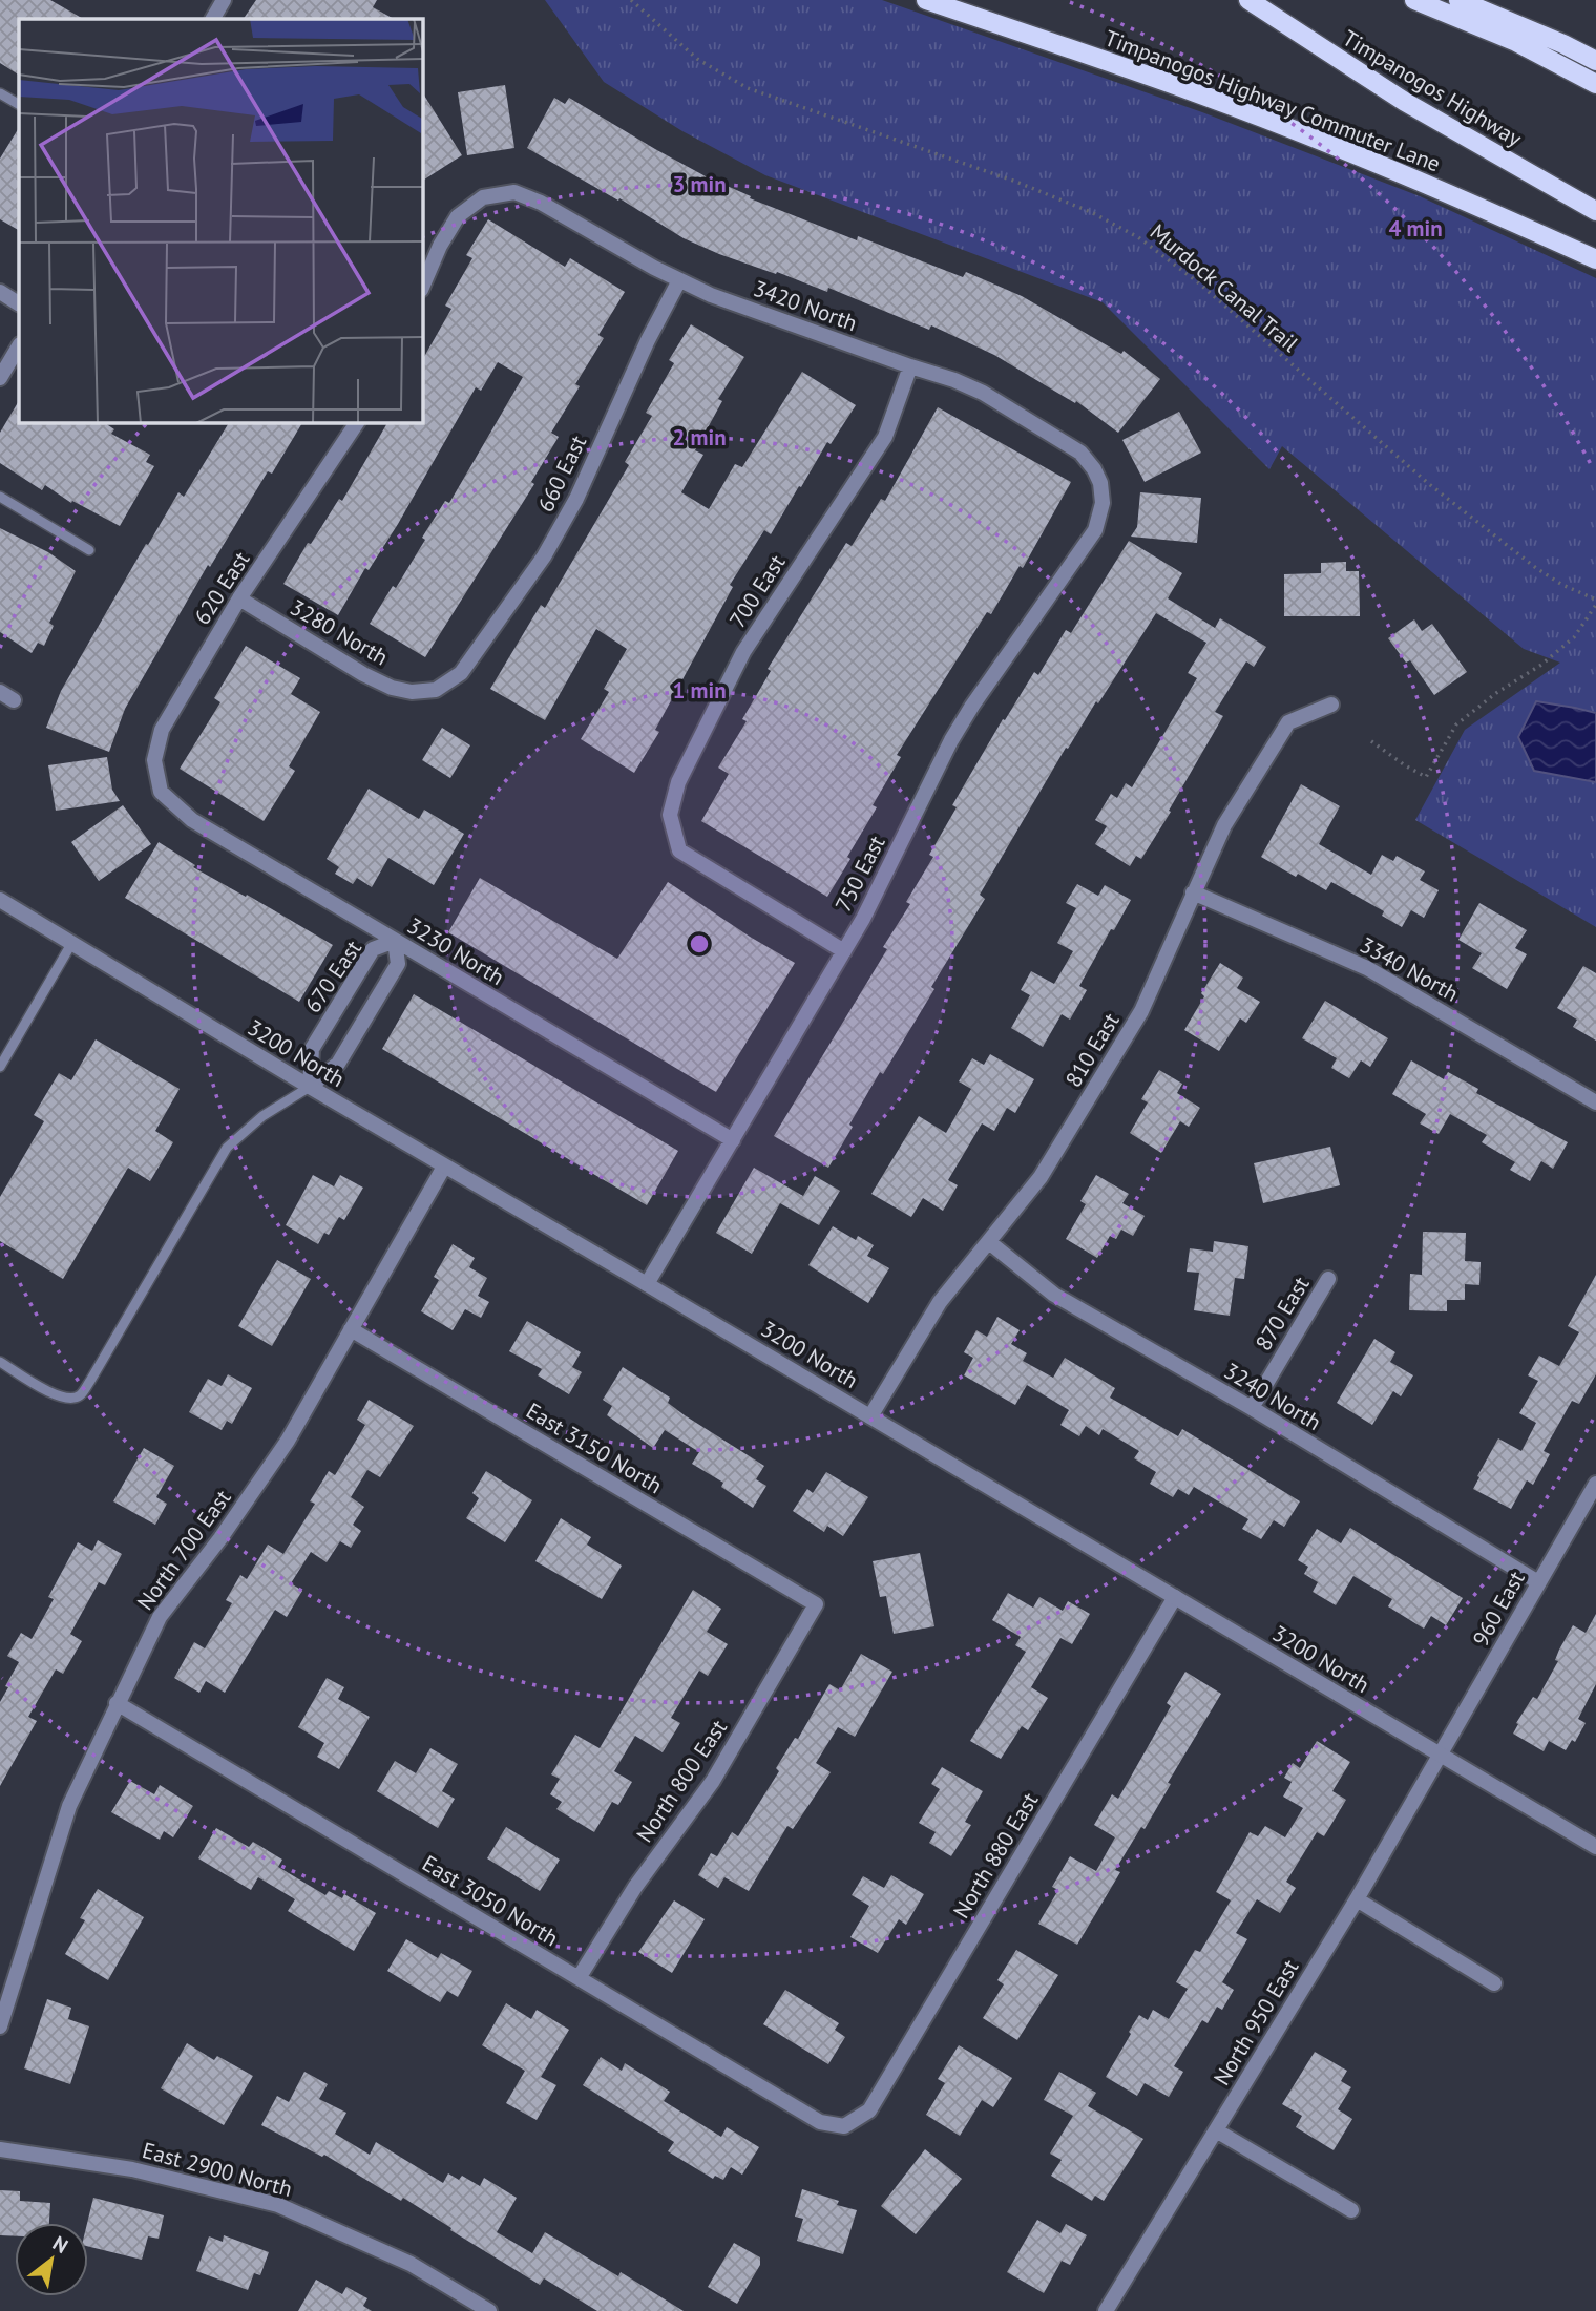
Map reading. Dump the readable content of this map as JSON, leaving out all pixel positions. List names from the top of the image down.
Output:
{
  "streets": {
    "main road": ["Timpanogos Highway", "Timpanogos Highway Commuter Lane"],
    "street": [
      "3420 North",
      "660 East",
      "620 East",
      "700 East",
      "3280 North",
      "750 East",
      "3230 North",
      "3340 North",
      "670 East",
      "810 East",
      "3200 North",
      "870 East",
      "3240 North",
      "East 3150 North",
      "North 700 East",
      "960 East",
      "North 800 East",
      "North 880 East",
      "East 3050 North",
      "North 950 East",
      "East 2900 North"
    ],
    "path": ["Murdock Canal Trail"]
  },
  "crossings": [
    ["3420 North", "660 East"],
    ["3420 North", "700 East"],
    ["3420 North", "750 East"],
    ["660 East", "3280 North"],
    ["620 East", "3280 North"],
    ["620 East", "3230 North"],
    ["700 East", "750 East"],
    ["750 East", "3230 North"],
    ["750 East", "3200 North"],
    ["3230 North", "670 East"],
    ["3340 North", "810 East"],
    ["670 East", "3200 North"],
    ["810 East", "3200 North"],
    ["810 East", "3240 North"],
    ["3200 North", "North 700 East"],
    ["3200 North", "960 East"],
    ["3200 North", "North 880 East"],
    ["3200 North", "North 950 East"],
    ["870 East", "3240 North"],
    ["3240 North", "960 East"],
    ["East 3150 North", "North 700 East"],
    ["East 3150 North", "North 800 East"],
    ["North 700 East", "East 3050 North"],
    ["960 East", "North 950 East"],
    ["North 800 East", "East 3050 North"],
    ["North 880 East", "East 3050 North"]
  ],
  "north": "top right",
  "rings": [
    "3 min",
    "4 min",
    "2 min",
    "1 min"
  ]
}
